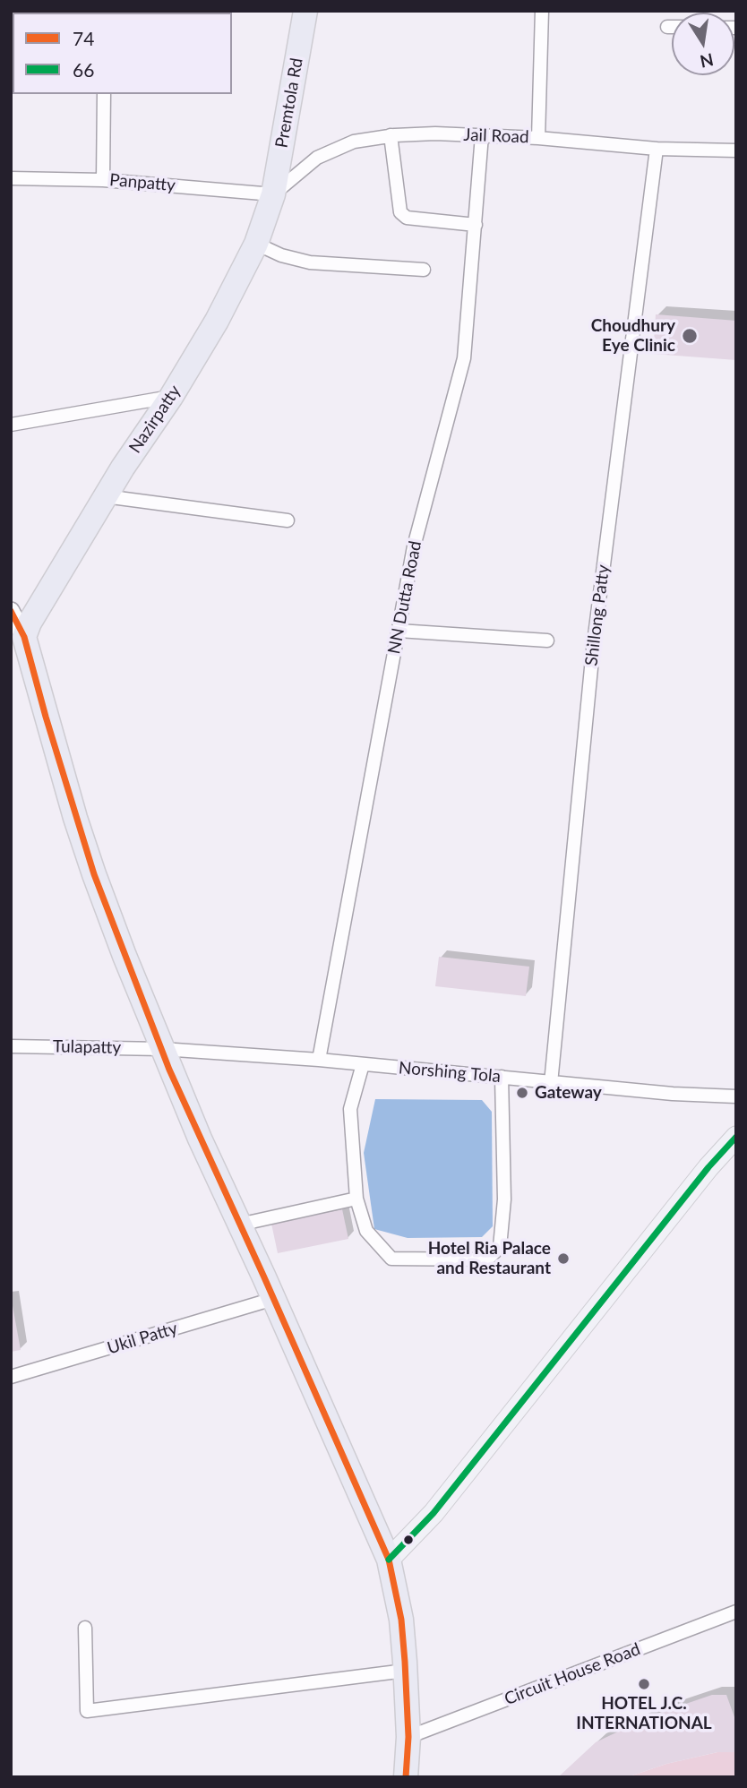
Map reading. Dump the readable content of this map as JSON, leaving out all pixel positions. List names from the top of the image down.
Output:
{
  "streets": {
    "highway": ["Premtola Rd", "Nazirpatty"],
    "street": [
      "Jail Road",
      "Panpatty",
      "NN Dutta Road",
      "Shillong Patty",
      "Tulapatty",
      "Norshing Tola",
      "Ukil Patty",
      "Circuit House Road"
    ]
  },
  "crossings": [
    ["Premtola Rd", "Jail Road"],
    ["Premtola Rd", "Panpatty"],
    ["Premtola Rd", "Nazirpatty"],
    ["Jail Road", "Panpatty"],
    ["Jail Road", "Nazirpatty"],
    ["Jail Road", "NN Dutta Road"],
    ["Jail Road", "Shillong Patty"],
    ["Panpatty", "Nazirpatty"],
    ["NN Dutta Road", "Norshing Tola"],
    ["Shillong Patty", "Norshing Tola"],
    ["Tulapatty", "Norshing Tola"]
  ],
  "places": [
    "Choudhury Eye Clinic",
    "Gateway",
    "Hotel Ria Palace and Restaurant",
    "HOTEL J.C. INTERNATIONAL"
  ],
  "lines": ["transit line 74", "transit line 66"],
  "legend": ["74", "66"],
  "north": "bottom"
}
